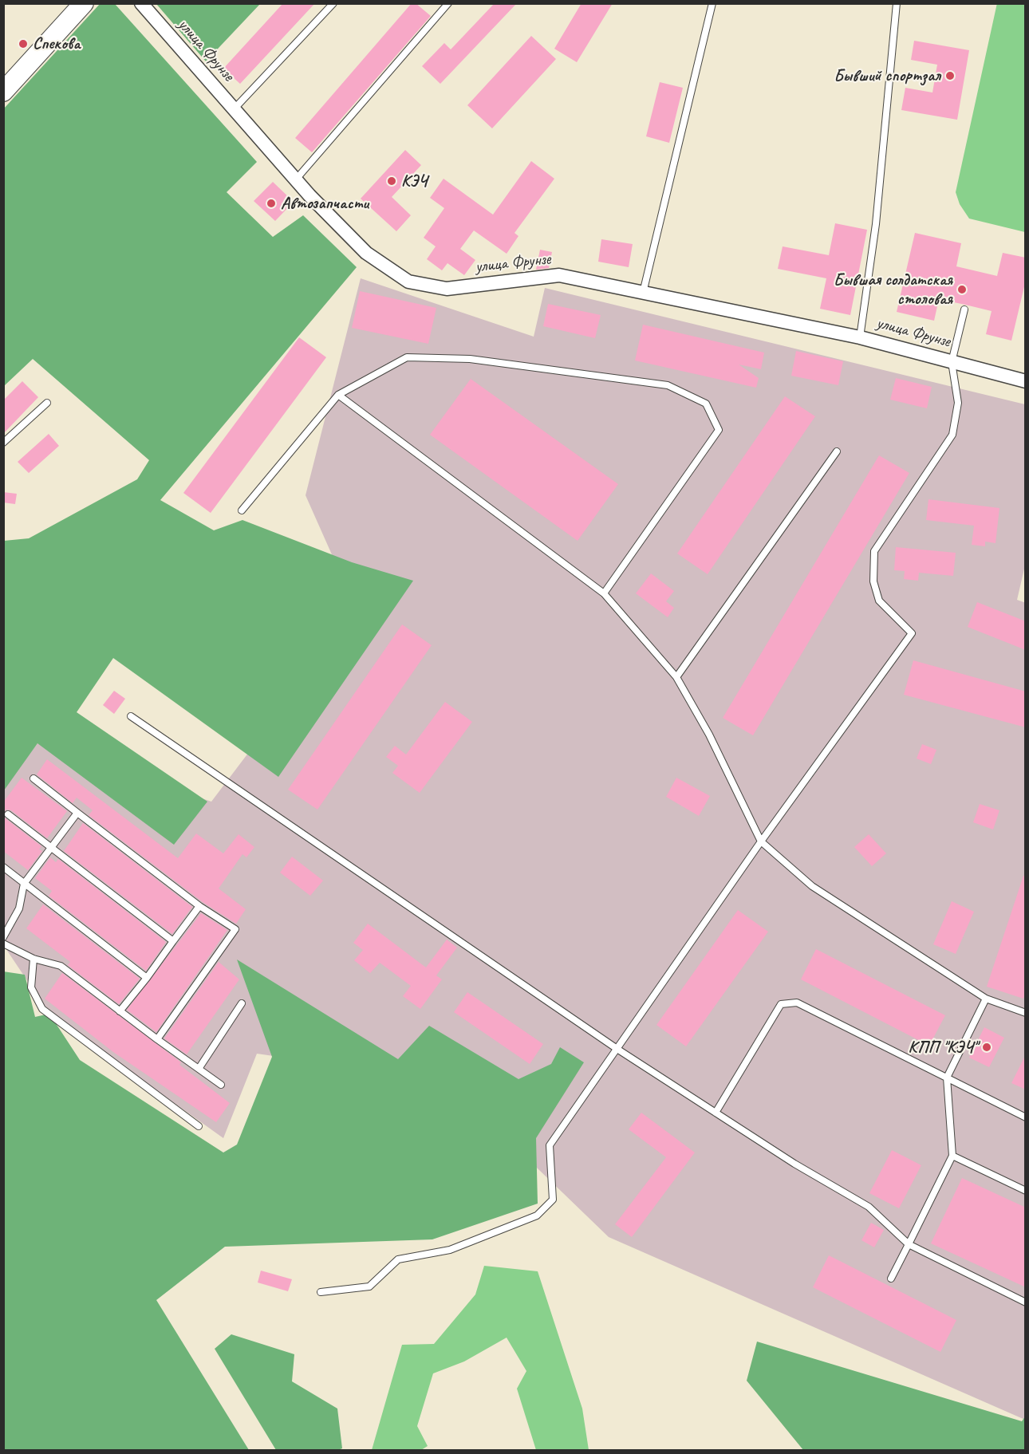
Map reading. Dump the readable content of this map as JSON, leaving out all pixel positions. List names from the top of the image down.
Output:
{
  "streets": {
    "street": ["улица Фрунзе"]
  },
  "places": [
    "Спекова",
    "Бывший спортзал",
    "КЭЧ",
    "Автозапчасти",
    "Бывшая солдатская столовая",
    "КПП \"КЭЧ\""
  ]
}
